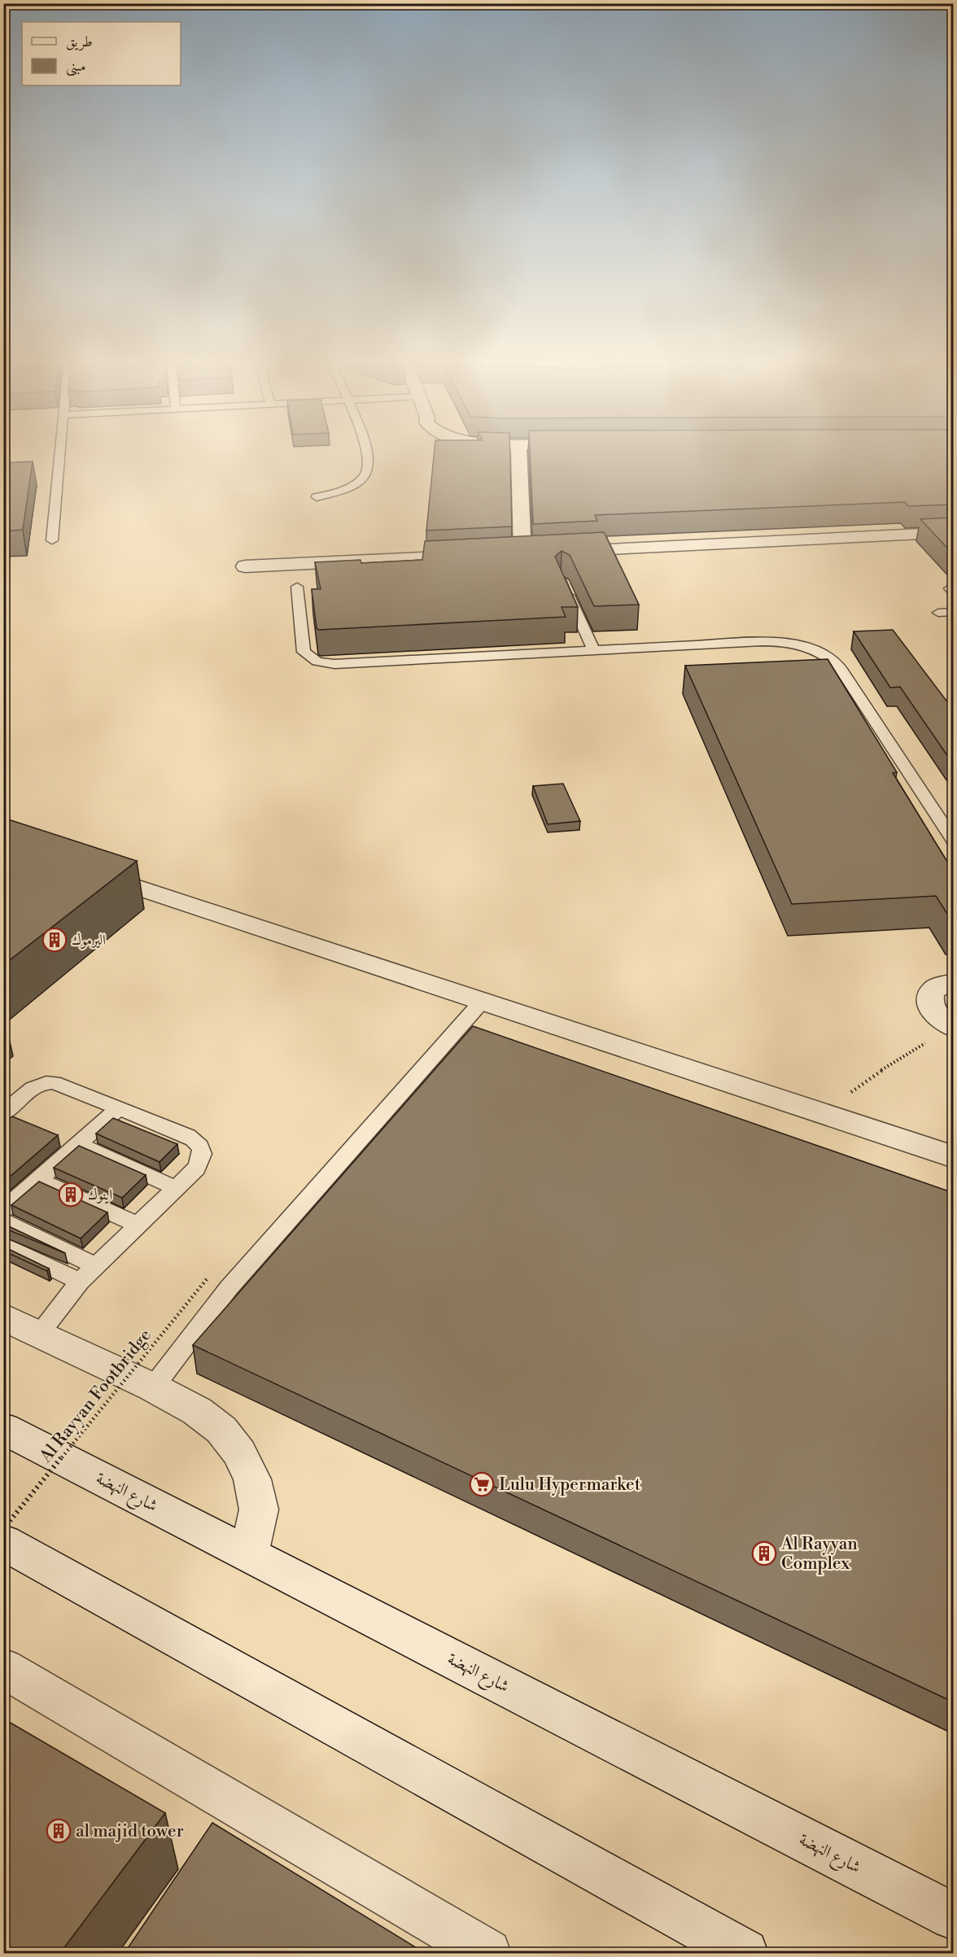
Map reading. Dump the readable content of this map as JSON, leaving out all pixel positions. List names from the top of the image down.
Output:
{
  "streets": {
    "street": ["شارع النهضة"],
    "path": ["Al Rayyan Footbridge"]
  },
  "places": {
    "building": [
      "اليرموك",
      "اينوك",
      "Al Rayyan Complex",
      "al majid tower"
    ],
    "supermarket": ["Lulu Hypermarket"]
  },
  "legend": ["طريق", "مبنى"]
}
